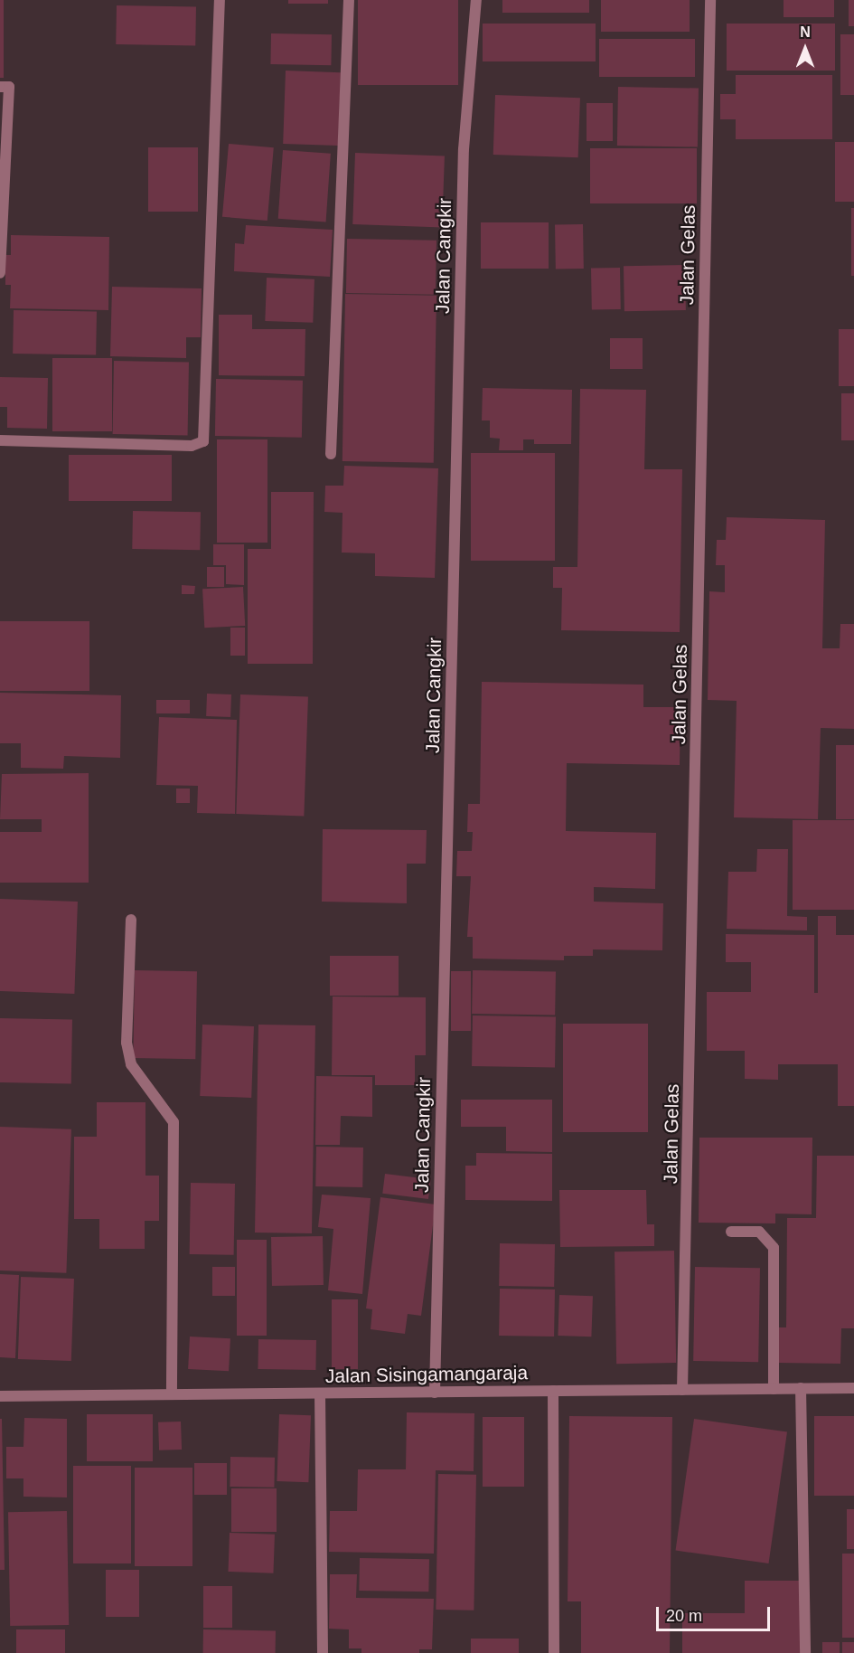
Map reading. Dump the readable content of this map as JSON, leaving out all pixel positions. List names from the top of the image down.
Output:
{
  "streets": {
    "street": ["Jalan Gelas", "Jalan Cangkir", "Jalan Sisingamangaraja"]
  },
  "crossings": [
    ["Jalan Gelas", "Jalan Sisingamangaraja"],
    ["Jalan Cangkir", "Jalan Sisingamangaraja"]
  ],
  "scale_bar": "20 m",
  "north": "top"
}
